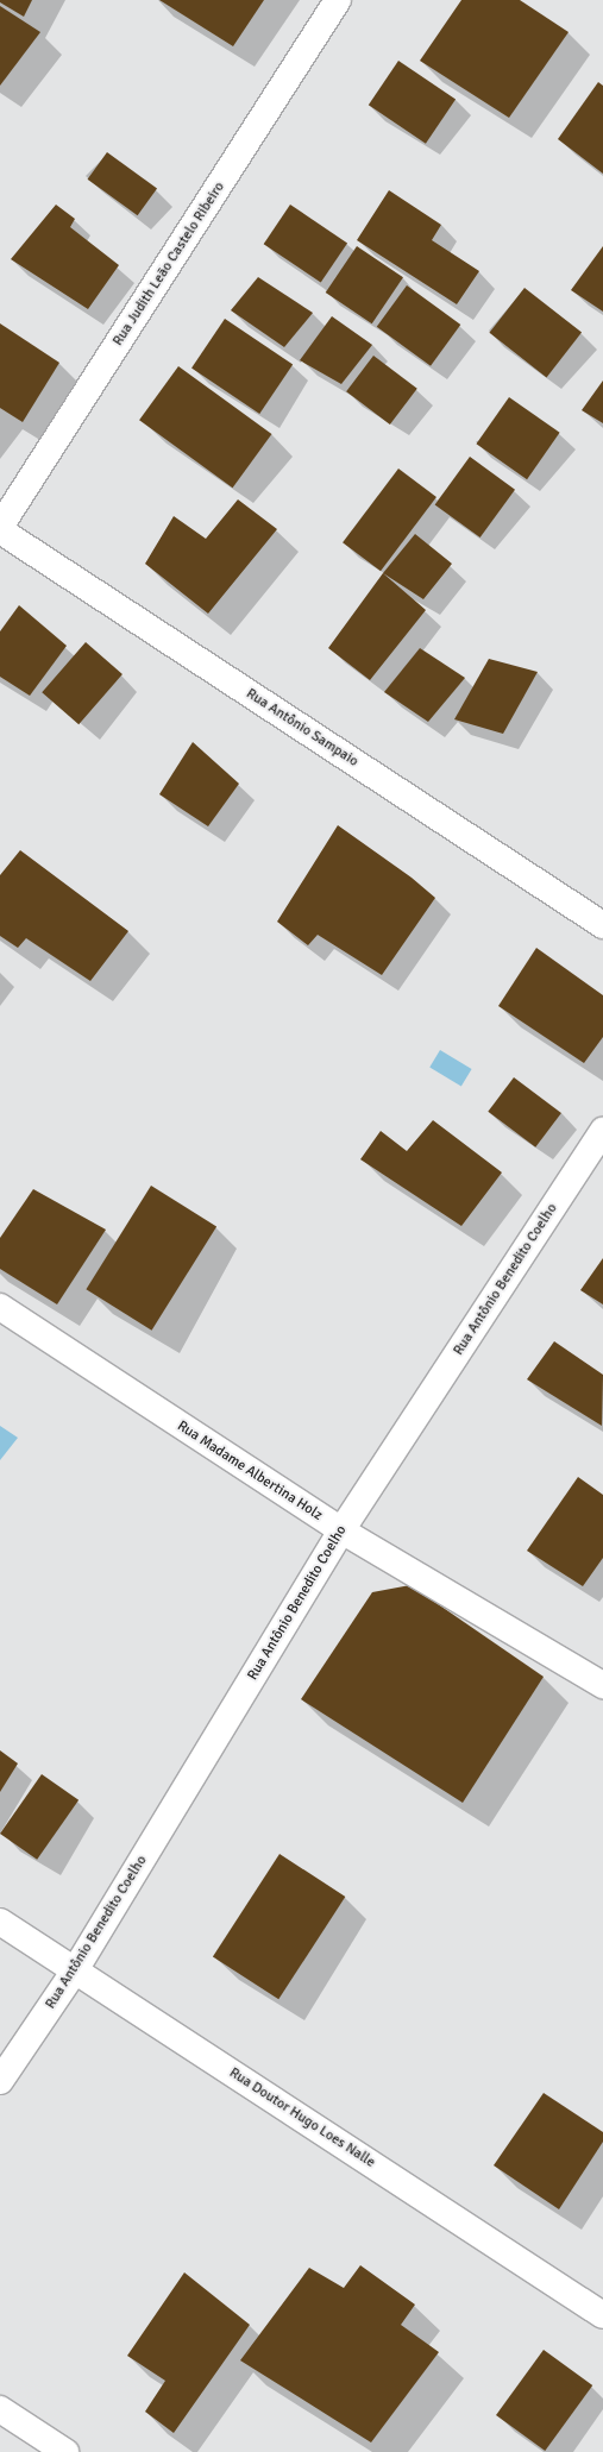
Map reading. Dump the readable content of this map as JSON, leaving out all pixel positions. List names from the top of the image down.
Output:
{
  "streets": {
    "street": [
      "Rua Judith Leão Castelo Ribeiro",
      "Rua Antônio Sampaio",
      "Rua Antônio Benedito Coelho",
      "Rua Madame Albertina Holz",
      "Rua Doutor Hugo Loes Nalle"
    ]
  },
  "crossings": [
    ["Rua Judith Leão Castelo Ribeiro", "Rua Antônio Sampaio"],
    ["Rua Antônio Benedito Coelho", "Rua Madame Albertina Holz"],
    ["Rua Antônio Benedito Coelho", "Rua Doutor Hugo Loes Nalle"]
  ]
}
